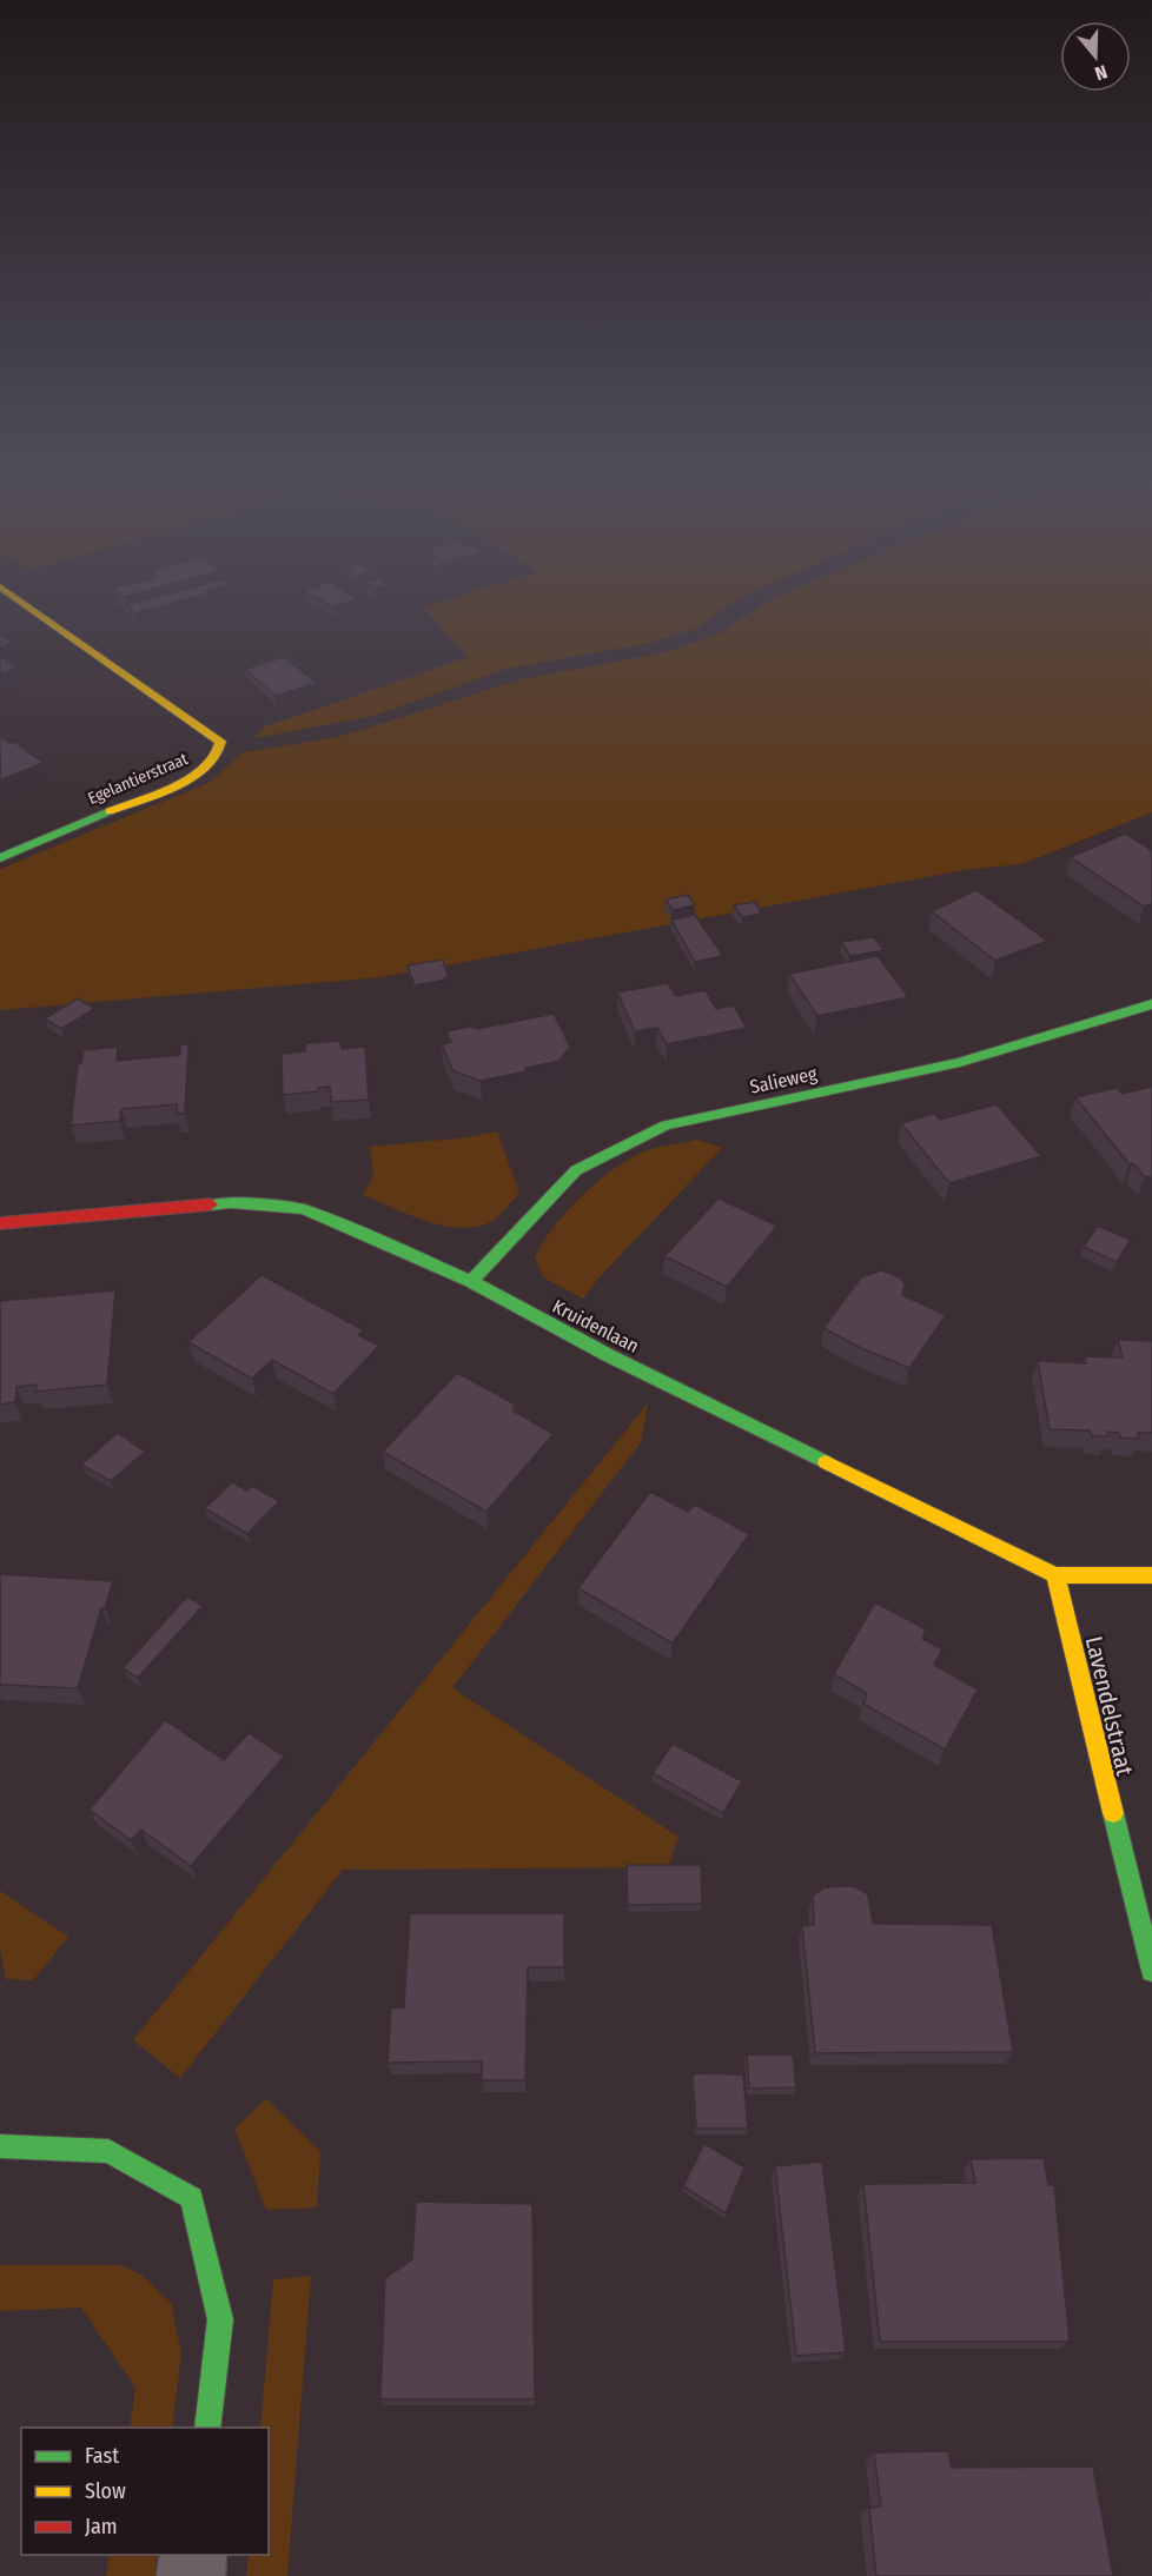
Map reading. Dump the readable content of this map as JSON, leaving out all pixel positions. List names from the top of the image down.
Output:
{
  "streets": {
    "street": [
      "Egelantierstraat",
      "Salieweg",
      "Kruidenlaan",
      "Lavendelstraat"
    ]
  },
  "crossings": [
    ["Salieweg", "Kruidenlaan"],
    ["Kruidenlaan", "Lavendelstraat"]
  ],
  "legend": ["Fast", "Slow", "Jam"],
  "north": "bottom"
}
